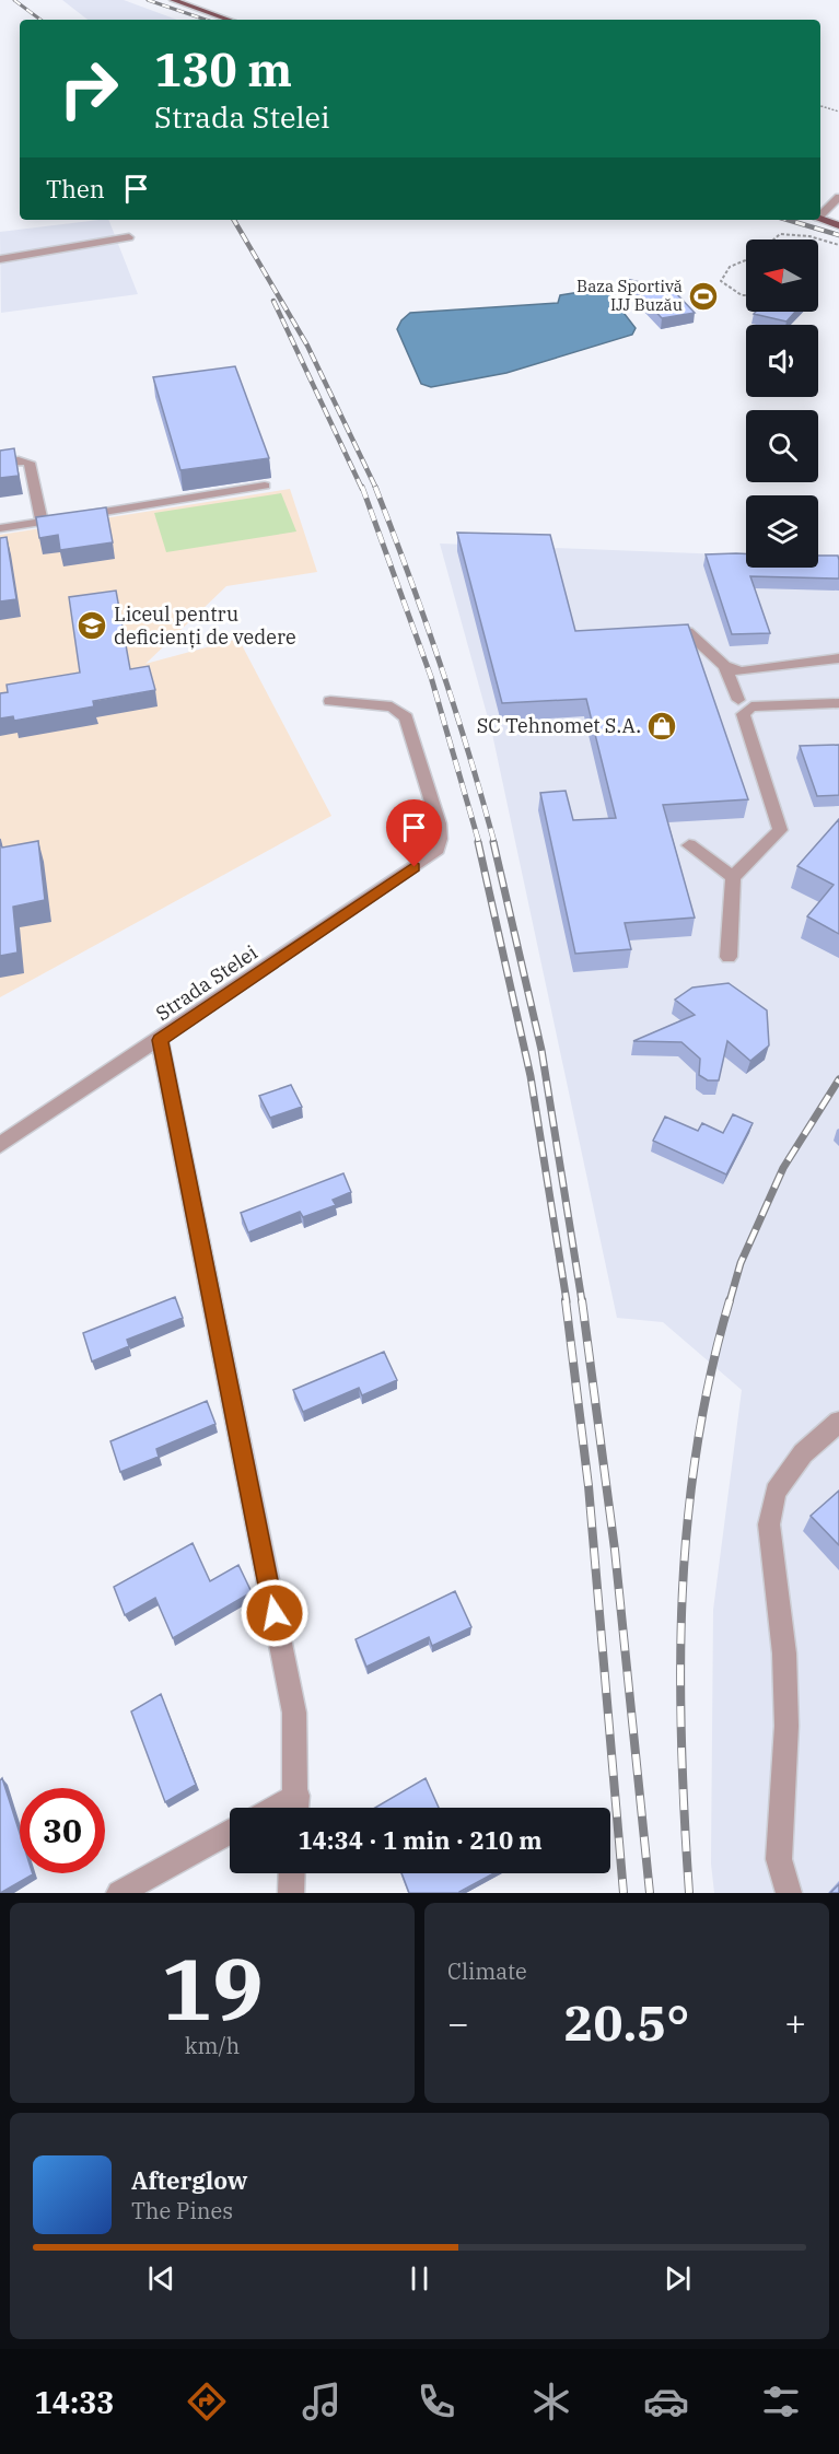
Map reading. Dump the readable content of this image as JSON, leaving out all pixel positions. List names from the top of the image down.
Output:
{
  "streets": {
    "street": ["Strada Stelei"]
  },
  "places": {
    "sports": ["Baza Sportivă IJJ Buzău"],
    "school or university": ["Liceul pentru deficienți de vedere"],
    "shop": ["SC Tehnomet S.A."]
  },
  "north": "left",
  "page": {
    "turn": ["130 m", "Strada Stelei"],
    "then": "Then",
    "limit": "30",
    "trip": "14:34 · 1 min · 210 m",
    "tile": [
      ["19", "km/h"],
      "Climate"
    ],
    "heat": ["−", "20.5°", "+"],
    "song": ["Afterglow", "The Pines"],
    "tabs": "14:33"
  }
}
